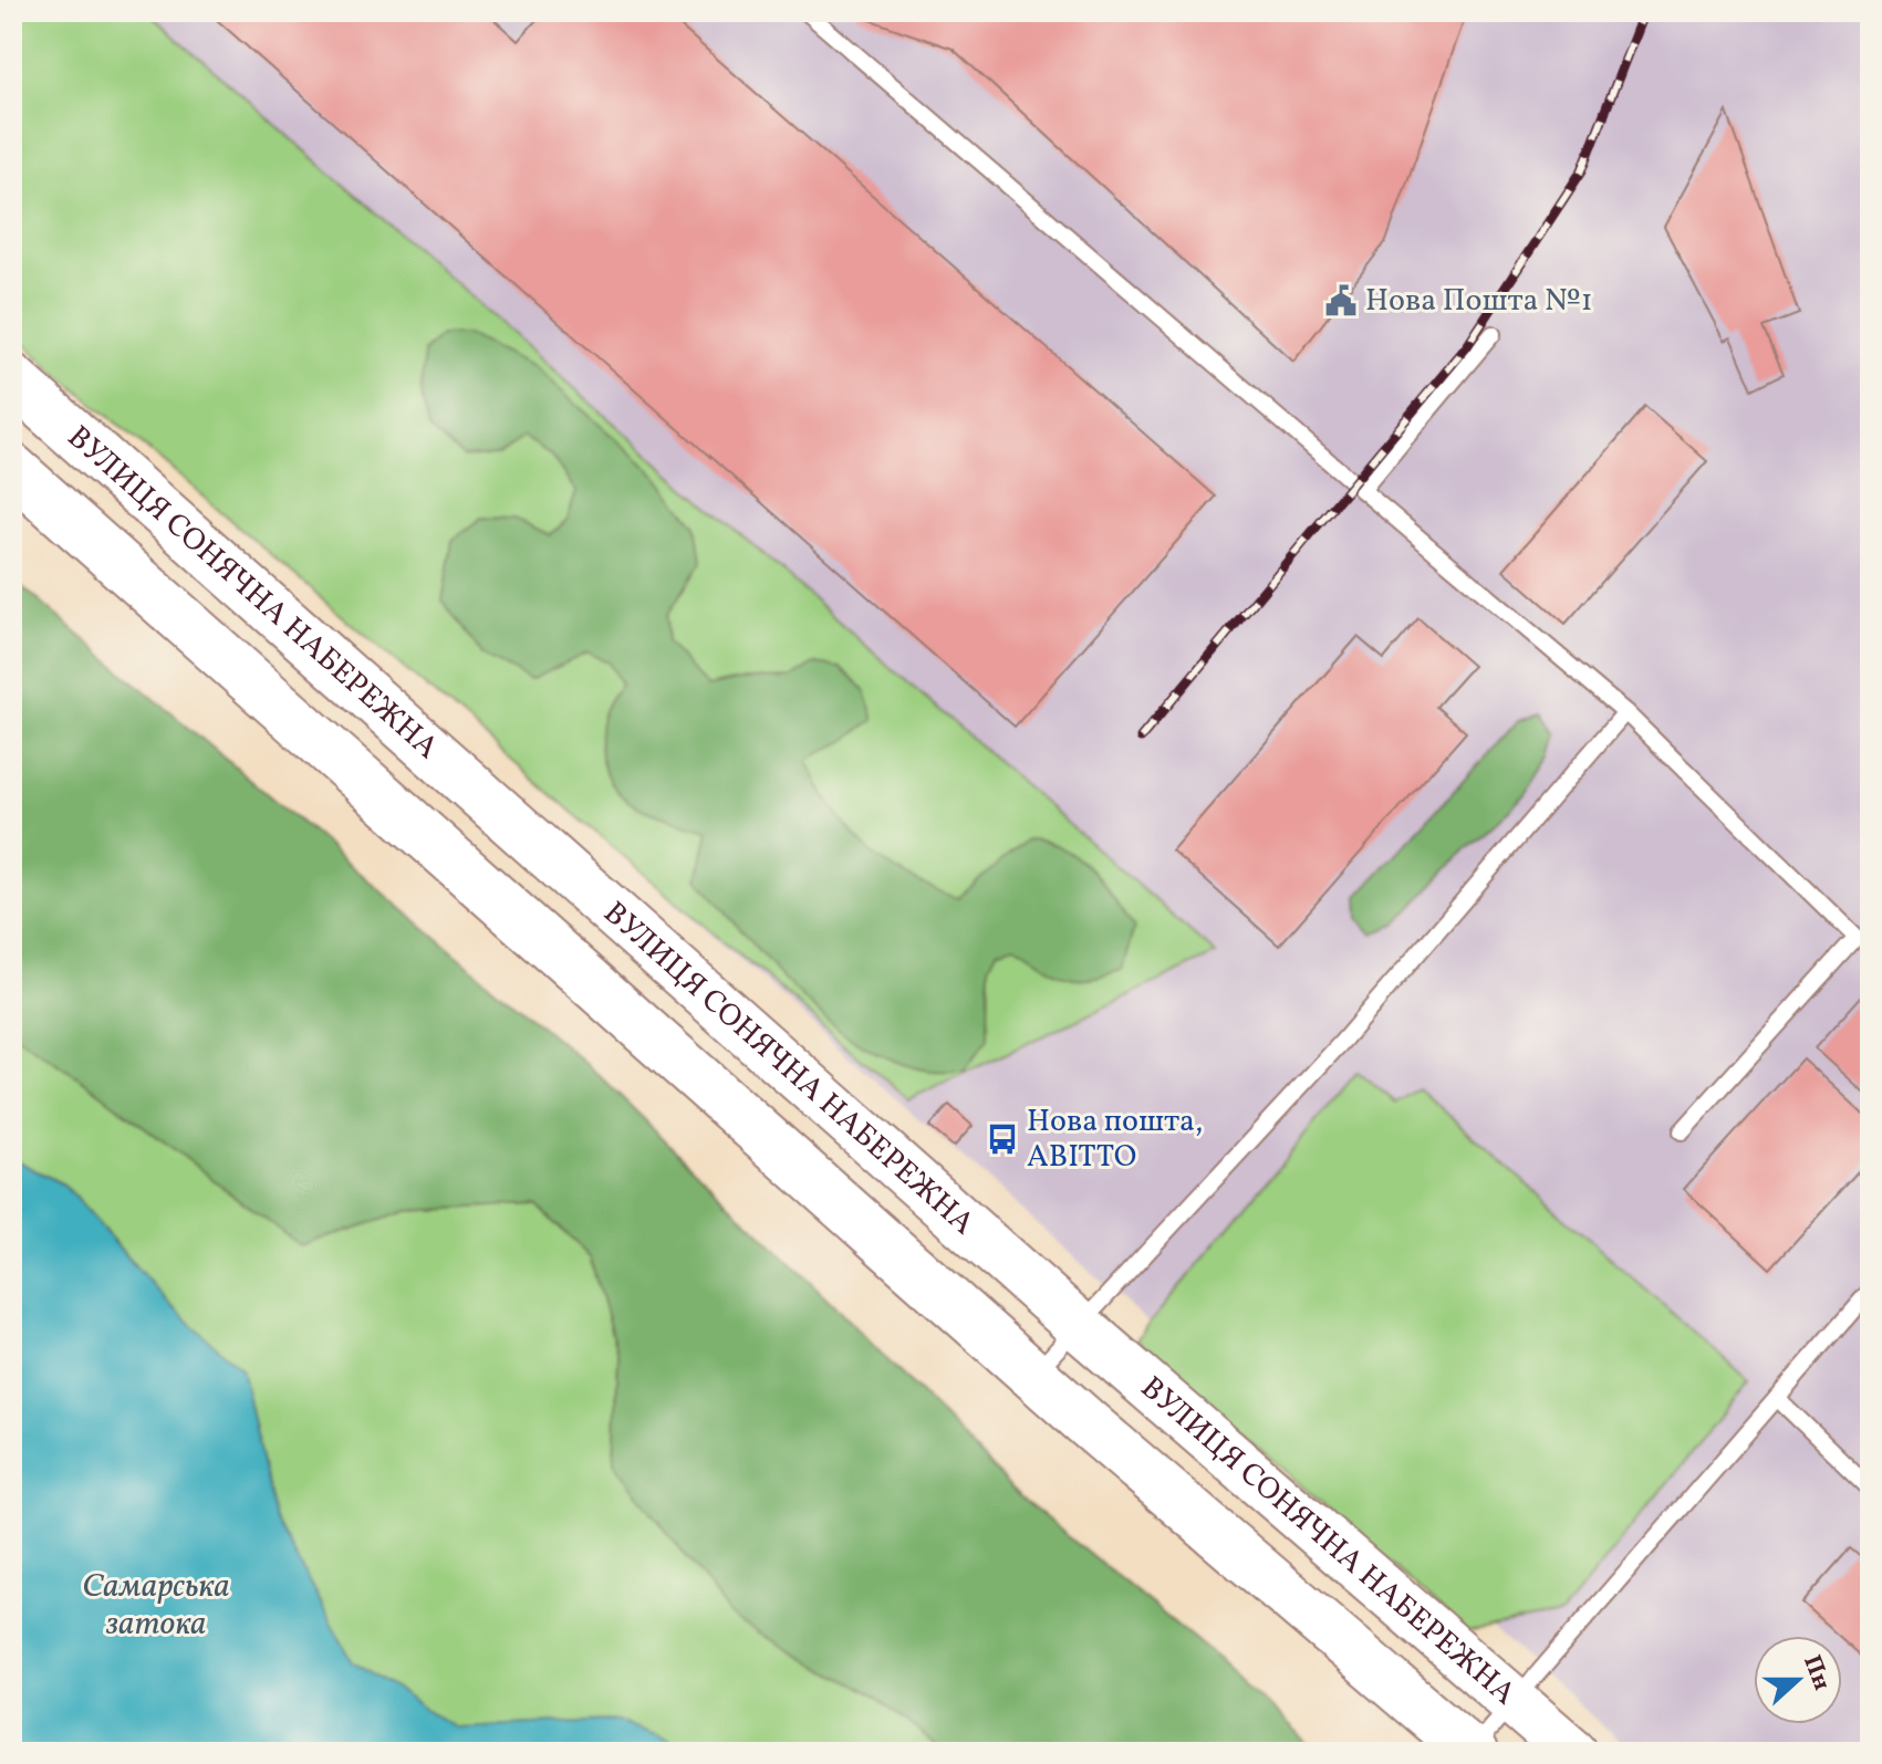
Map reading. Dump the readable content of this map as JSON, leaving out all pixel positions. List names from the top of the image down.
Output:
{
  "streets": {
    "main road": ["ВУЛИЦЯ СОНЯЧНА НАБЕРЕЖНА"]
  },
  "water": ["Самарська затока"],
  "places": {
    "public building": ["Нова Пошта №1"],
    "bus stop": ["Нова пошта, АВІТТО"]
  },
  "north": "right"
}
